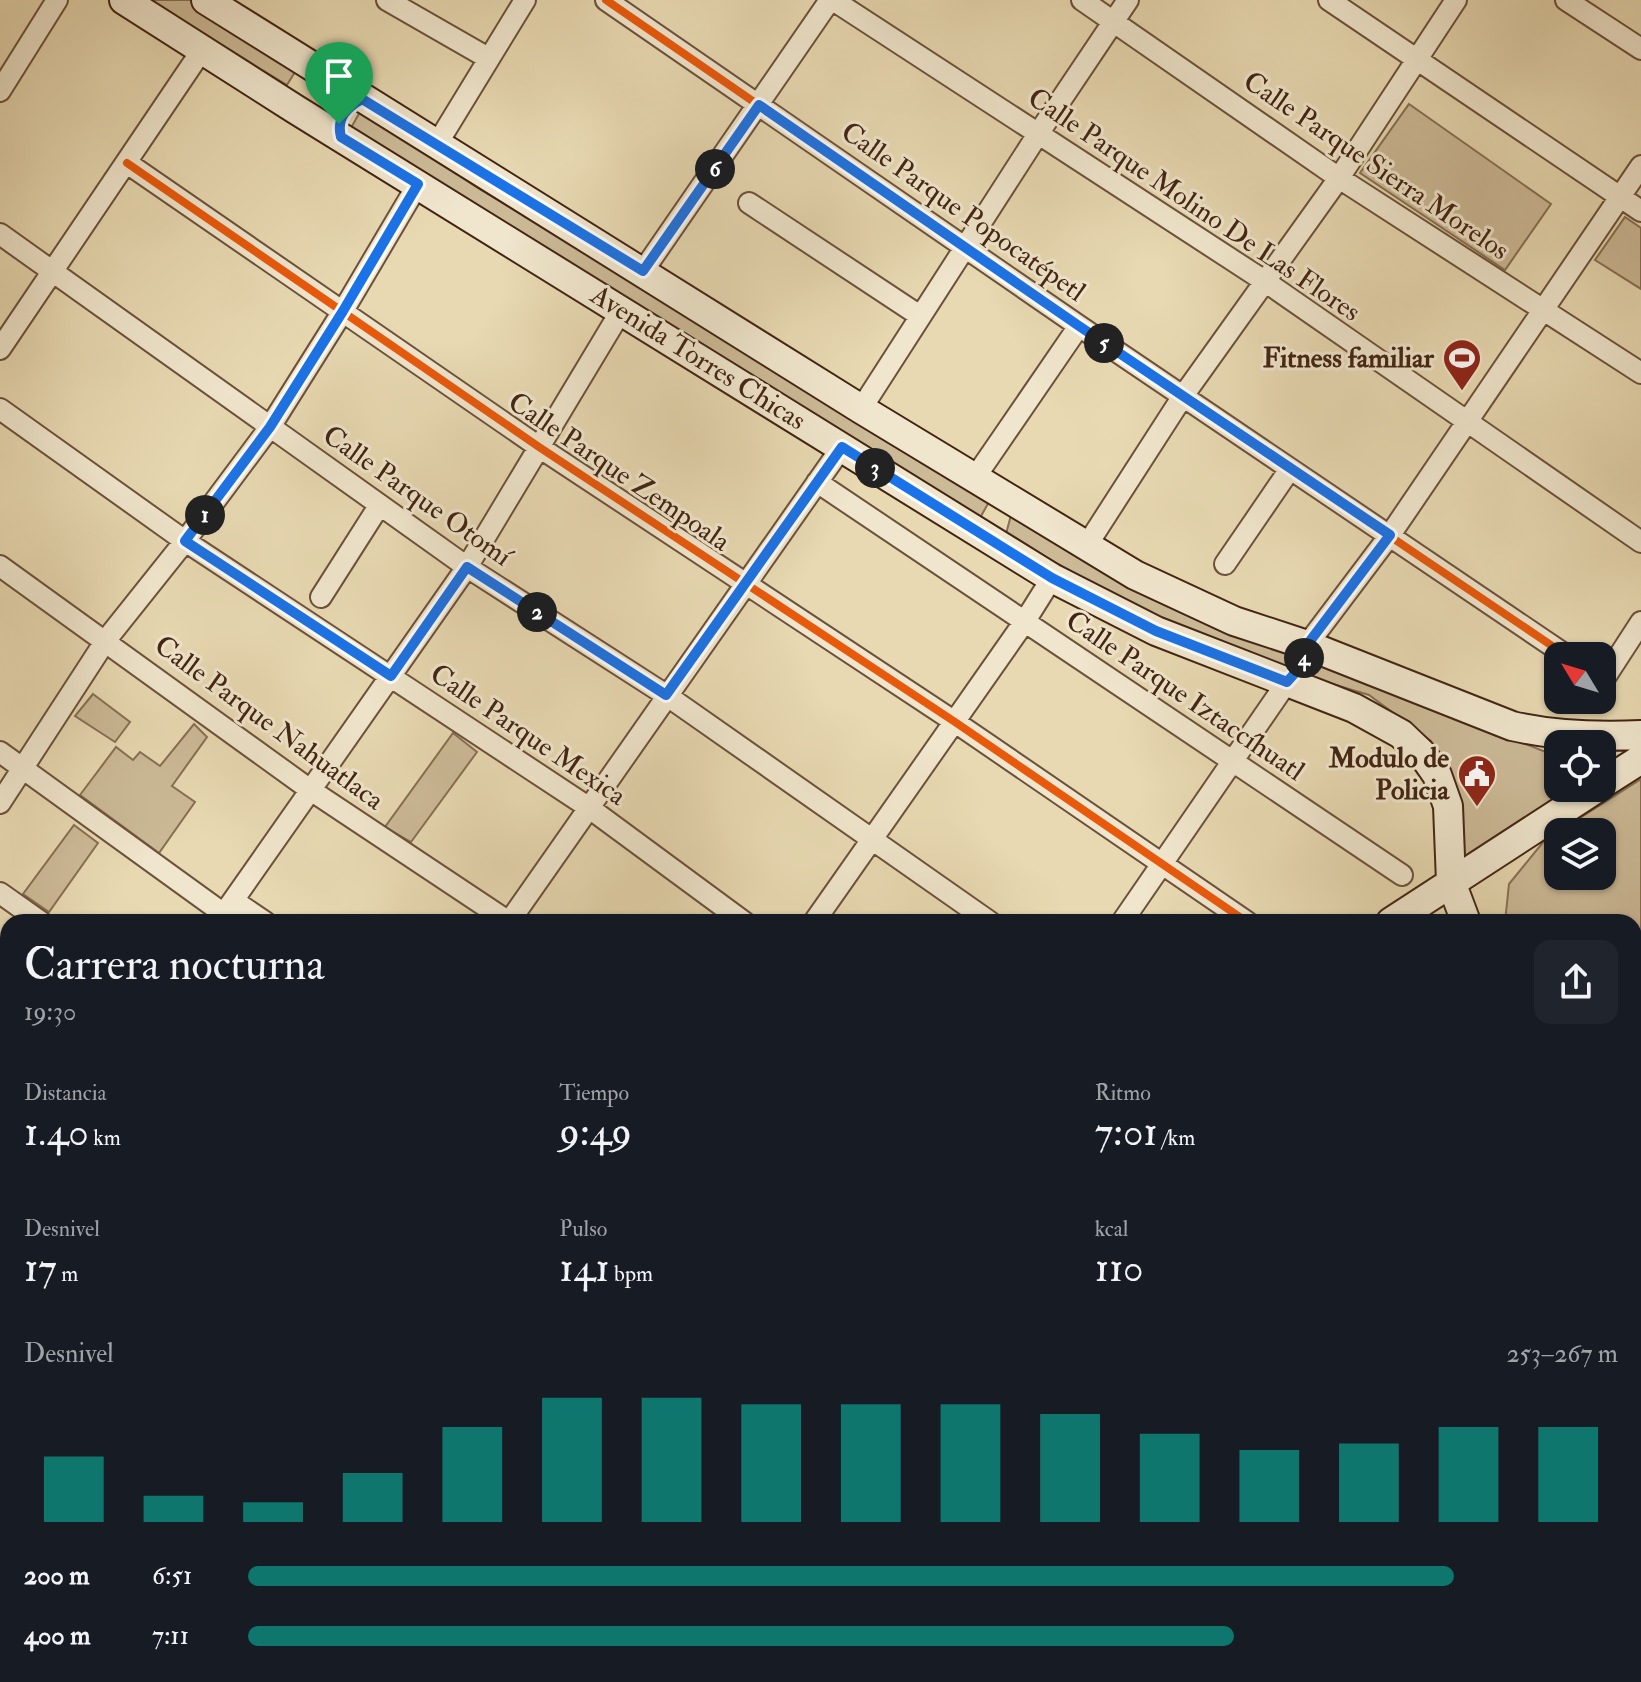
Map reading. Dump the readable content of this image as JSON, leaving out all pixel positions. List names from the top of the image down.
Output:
{
  "streets": {
    "main road": ["Avenida Torres Chicas"],
    "street": [
      "Calle Parque Sierra Morelos",
      "Calle Parque Molino De Las Flores",
      "Calle Parque Popocatépetl",
      "Calle Parque Zempoala",
      "Calle Parque Otomí",
      "Calle Parque Iztaccíhuatl",
      "Calle Parque Nahuatlaca",
      "Calle Parque Mexica"
    ]
  },
  "places": {
    "sports": ["Fitness familiar"],
    "public building": ["Modulo de Policia"]
  },
  "north": "top left",
  "page": {
    "pins": [
      "6",
      "5",
      "3",
      "1",
      "2",
      "4"
    ],
    "heading": ["Carrera nocturna", "19:30"],
    "stats": [
      ["Distancia", "1.40 km"],
      ["Tiempo", "9:49"],
      ["Ritmo", "7:01 /km"],
      ["Desnivel", "17 m"],
      ["Pulso", "141 bpm"],
      ["kcal", "110"]
    ],
    "chart": ["Desnivel", "253–267 m"],
    "list": [
      {
        "name": "200 m",
        "note": "6:51"
      },
      {
        "name": "400 m",
        "note": "7:11"
      }
    ]
  }
}
